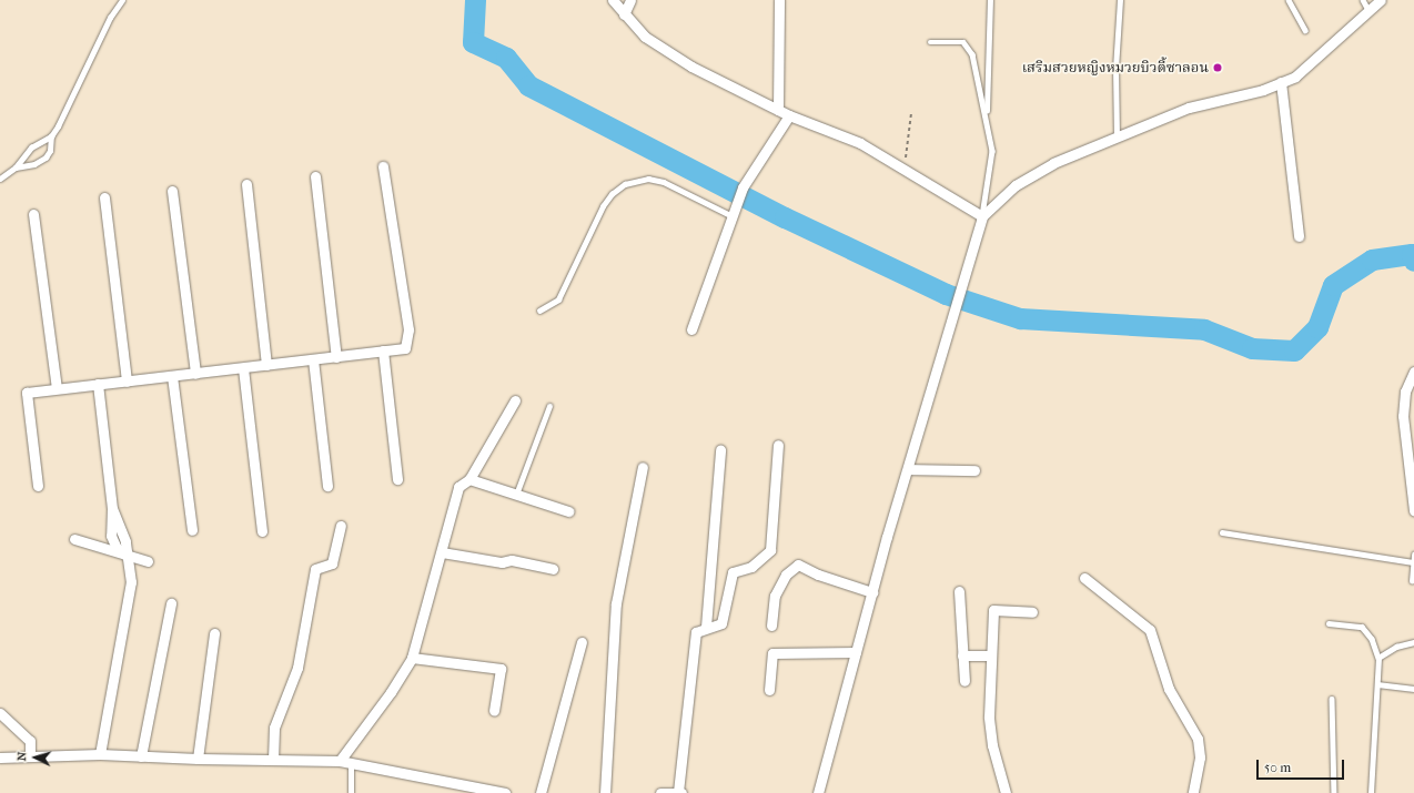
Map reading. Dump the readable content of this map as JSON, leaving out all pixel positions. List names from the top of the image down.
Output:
{
  "places": ["เสริมสวยหญิงหมวยบิวตี้ซาลอน"],
  "scale_bar": "50 m",
  "north": "left"
}
